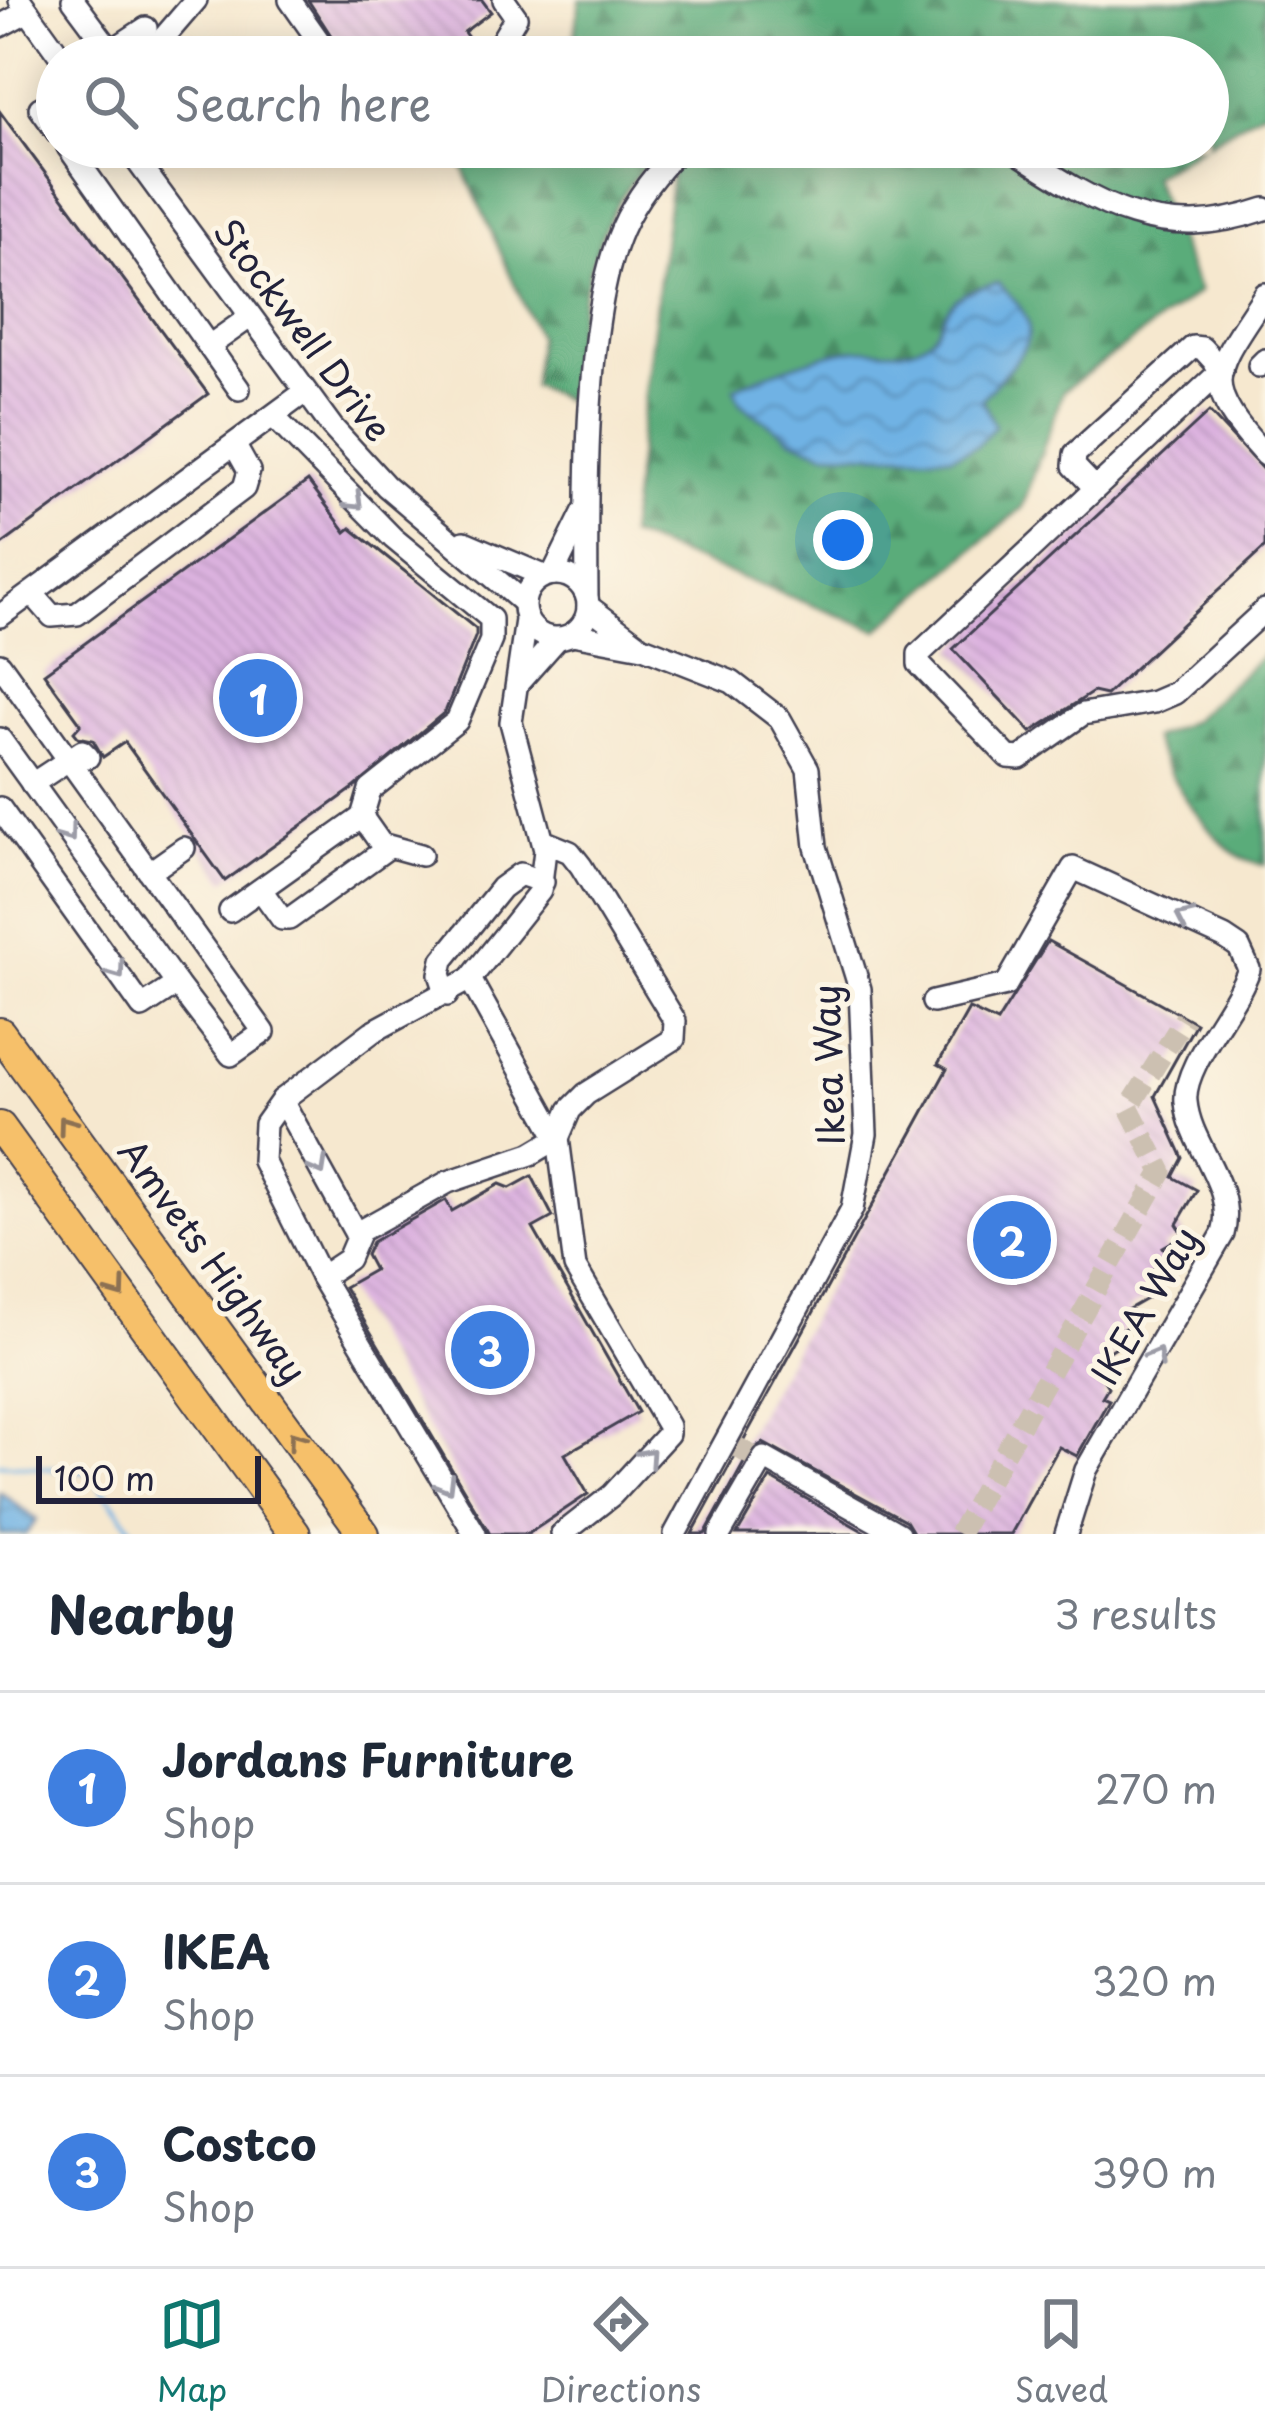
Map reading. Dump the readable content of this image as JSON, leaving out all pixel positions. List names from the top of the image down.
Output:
{
  "streets": {
    "highway": ["Amvets Highway"],
    "street": ["Stockwell Drive", "Ikea Way", "IKEA Way"]
  },
  "crossings": [
    ["Stockwell Drive", "Ikea Way"]
  ],
  "scale_bar": "100 m",
  "page": {
    "search": "Search here",
    "pins": ["1", "2", "3"],
    "scale": "100 m",
    "heading": ["Nearby", "3 results"],
    "list": [
      {
        "mark": "1",
        "name": "Jordans Furniture",
        "note": "Shop",
        "value": "270 m"
      },
      {
        "mark": "2",
        "name": "IKEA",
        "note": "Shop",
        "value": "320 m"
      },
      {
        "mark": "3",
        "name": "Costco",
        "note": "Shop",
        "value": "390 m"
      }
    ],
    "nav": ["Map", "Directions", "Saved"]
  }
}
